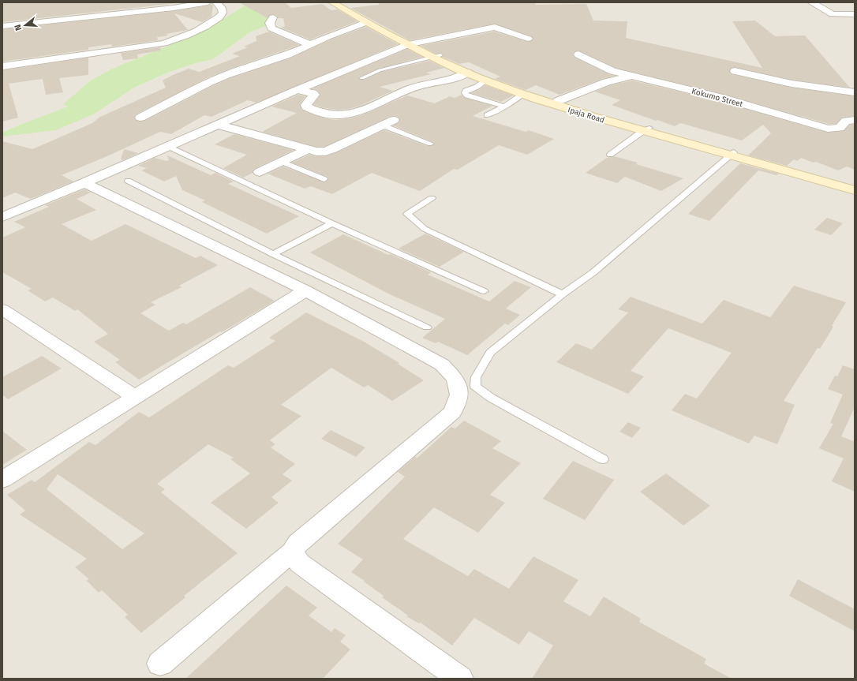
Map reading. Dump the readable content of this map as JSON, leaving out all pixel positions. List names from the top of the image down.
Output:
{
  "streets": {
    "main road": ["Ipaja Road"],
    "street": ["Kokumo Street"]
  },
  "north": "left"
}
